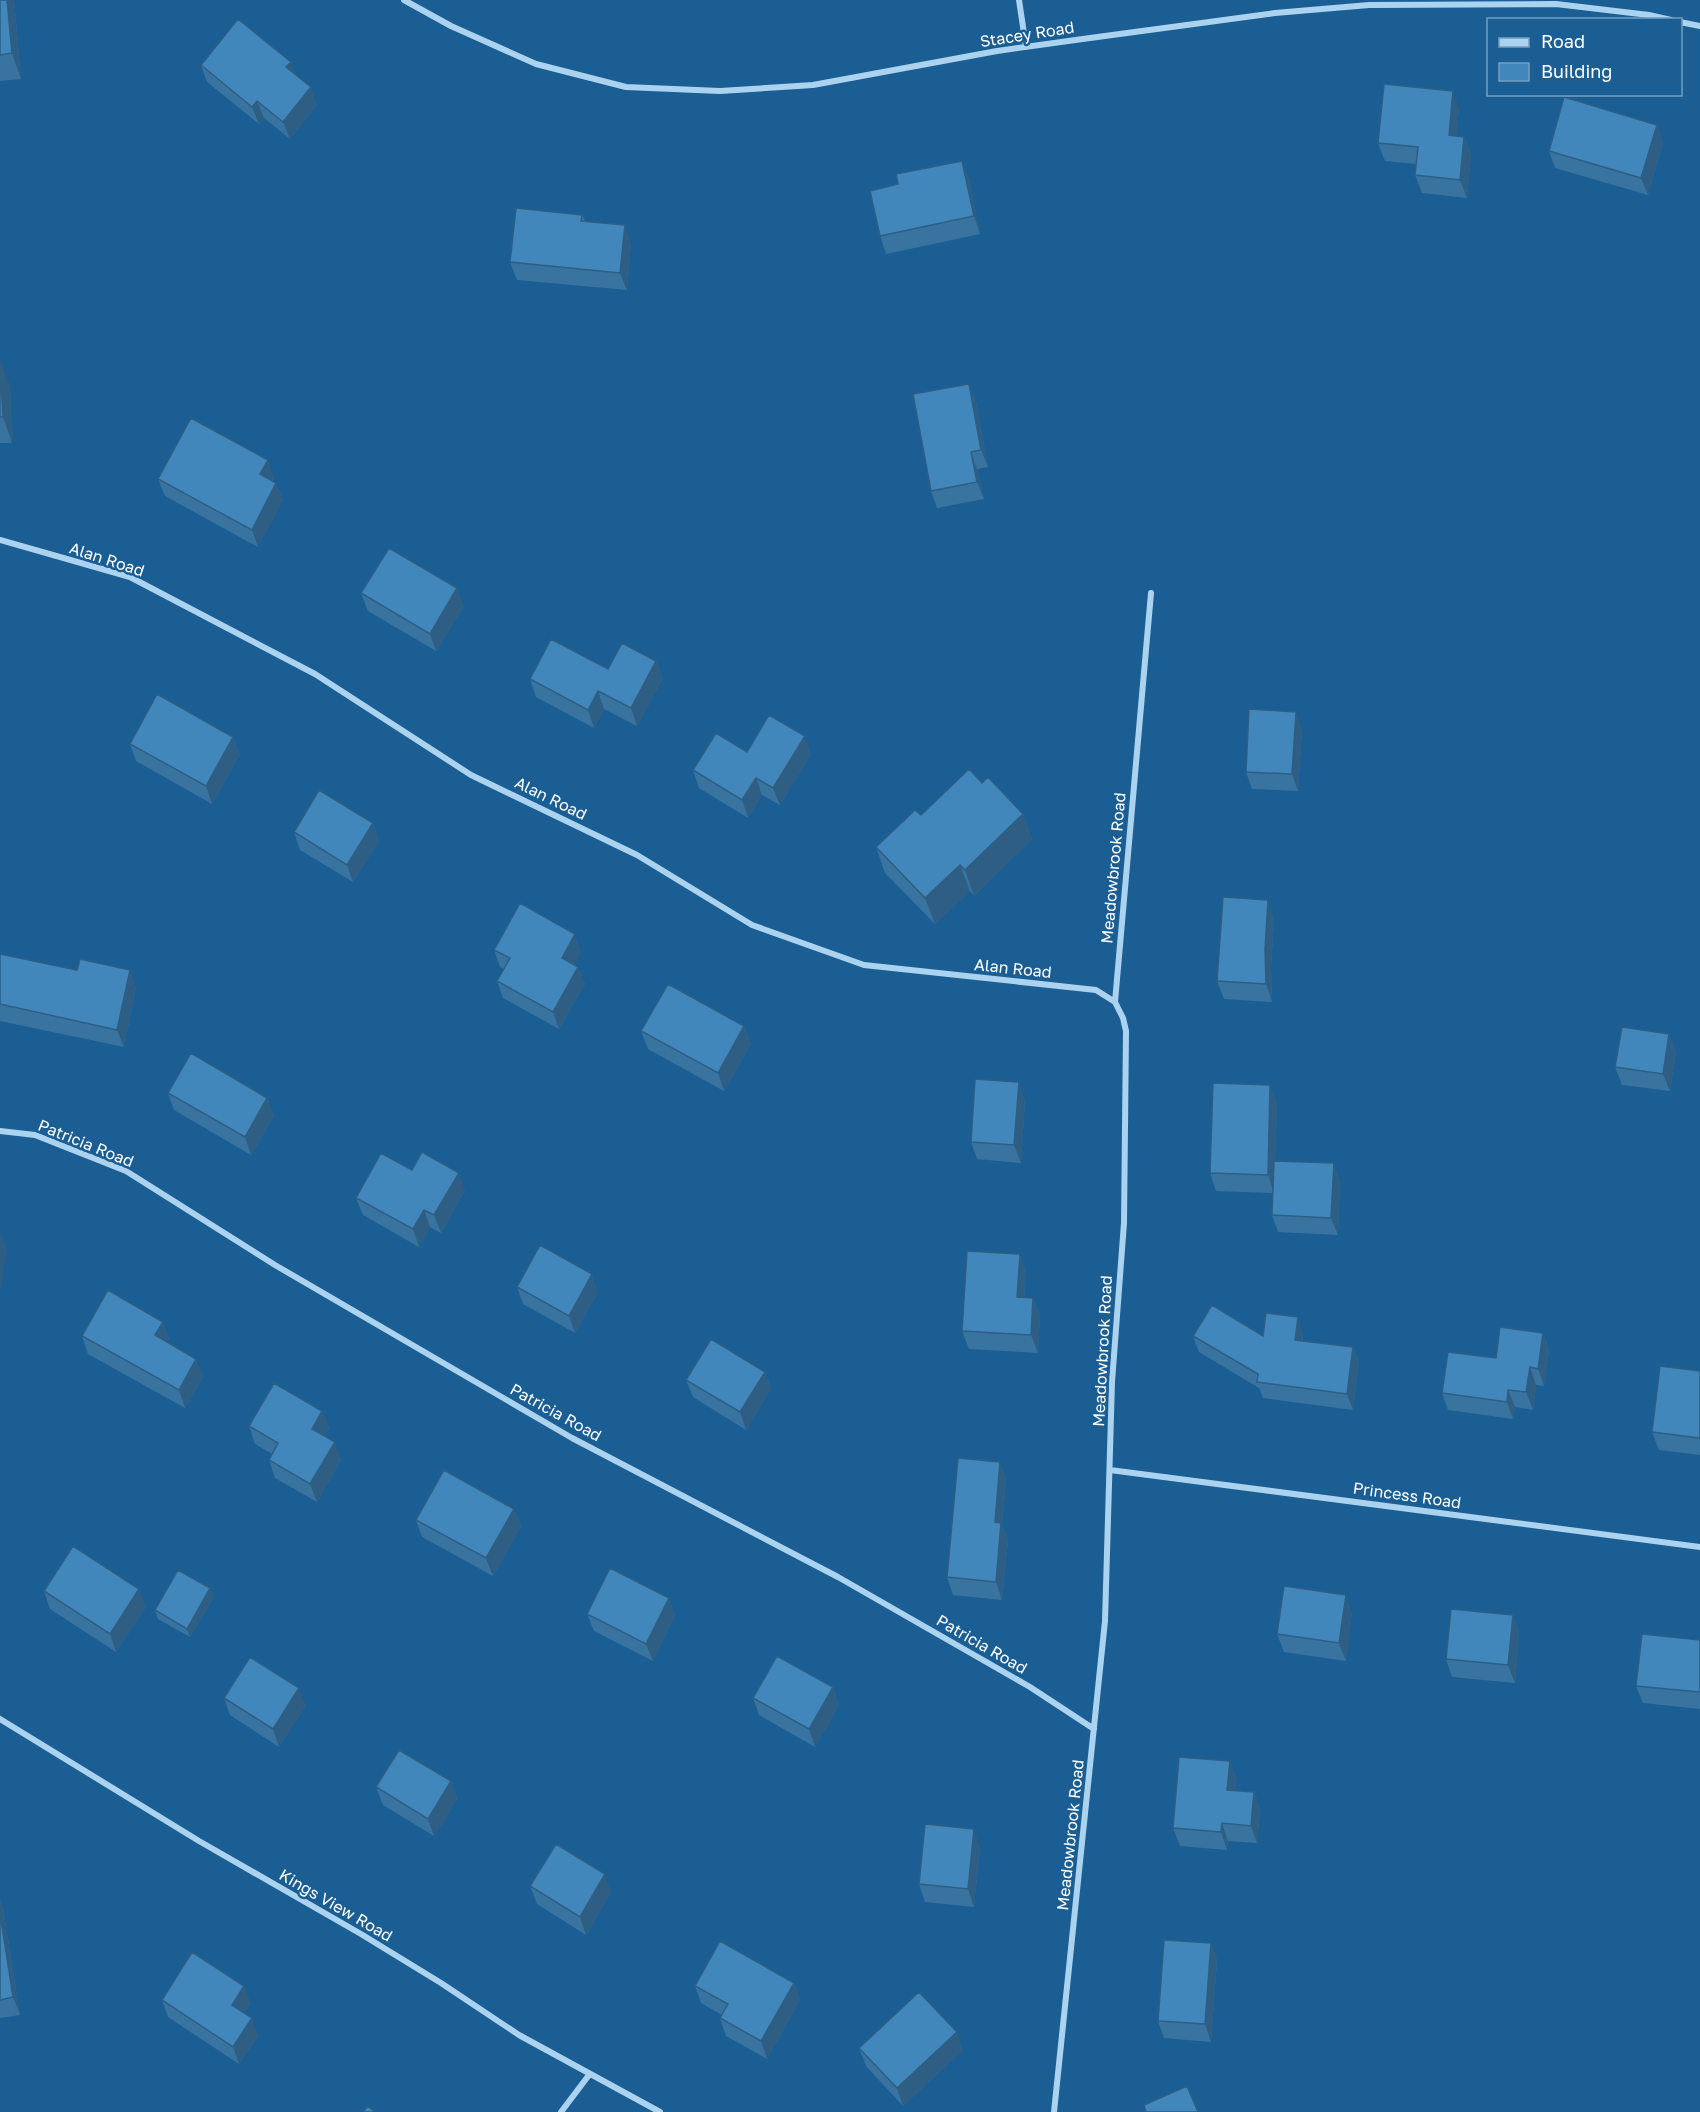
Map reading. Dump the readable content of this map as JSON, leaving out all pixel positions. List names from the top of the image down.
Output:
{
  "streets": {
    "street": [
      "Stacey Road",
      "Alan Road",
      "Meadowbrook Road",
      "Patricia Road",
      "Princess Road",
      "Kings View Road"
    ]
  },
  "crossings": [
    ["Alan Road", "Meadowbrook Road"],
    ["Meadowbrook Road", "Patricia Road"],
    ["Meadowbrook Road", "Princess Road"]
  ],
  "legend": ["Road", "Building"]
}
